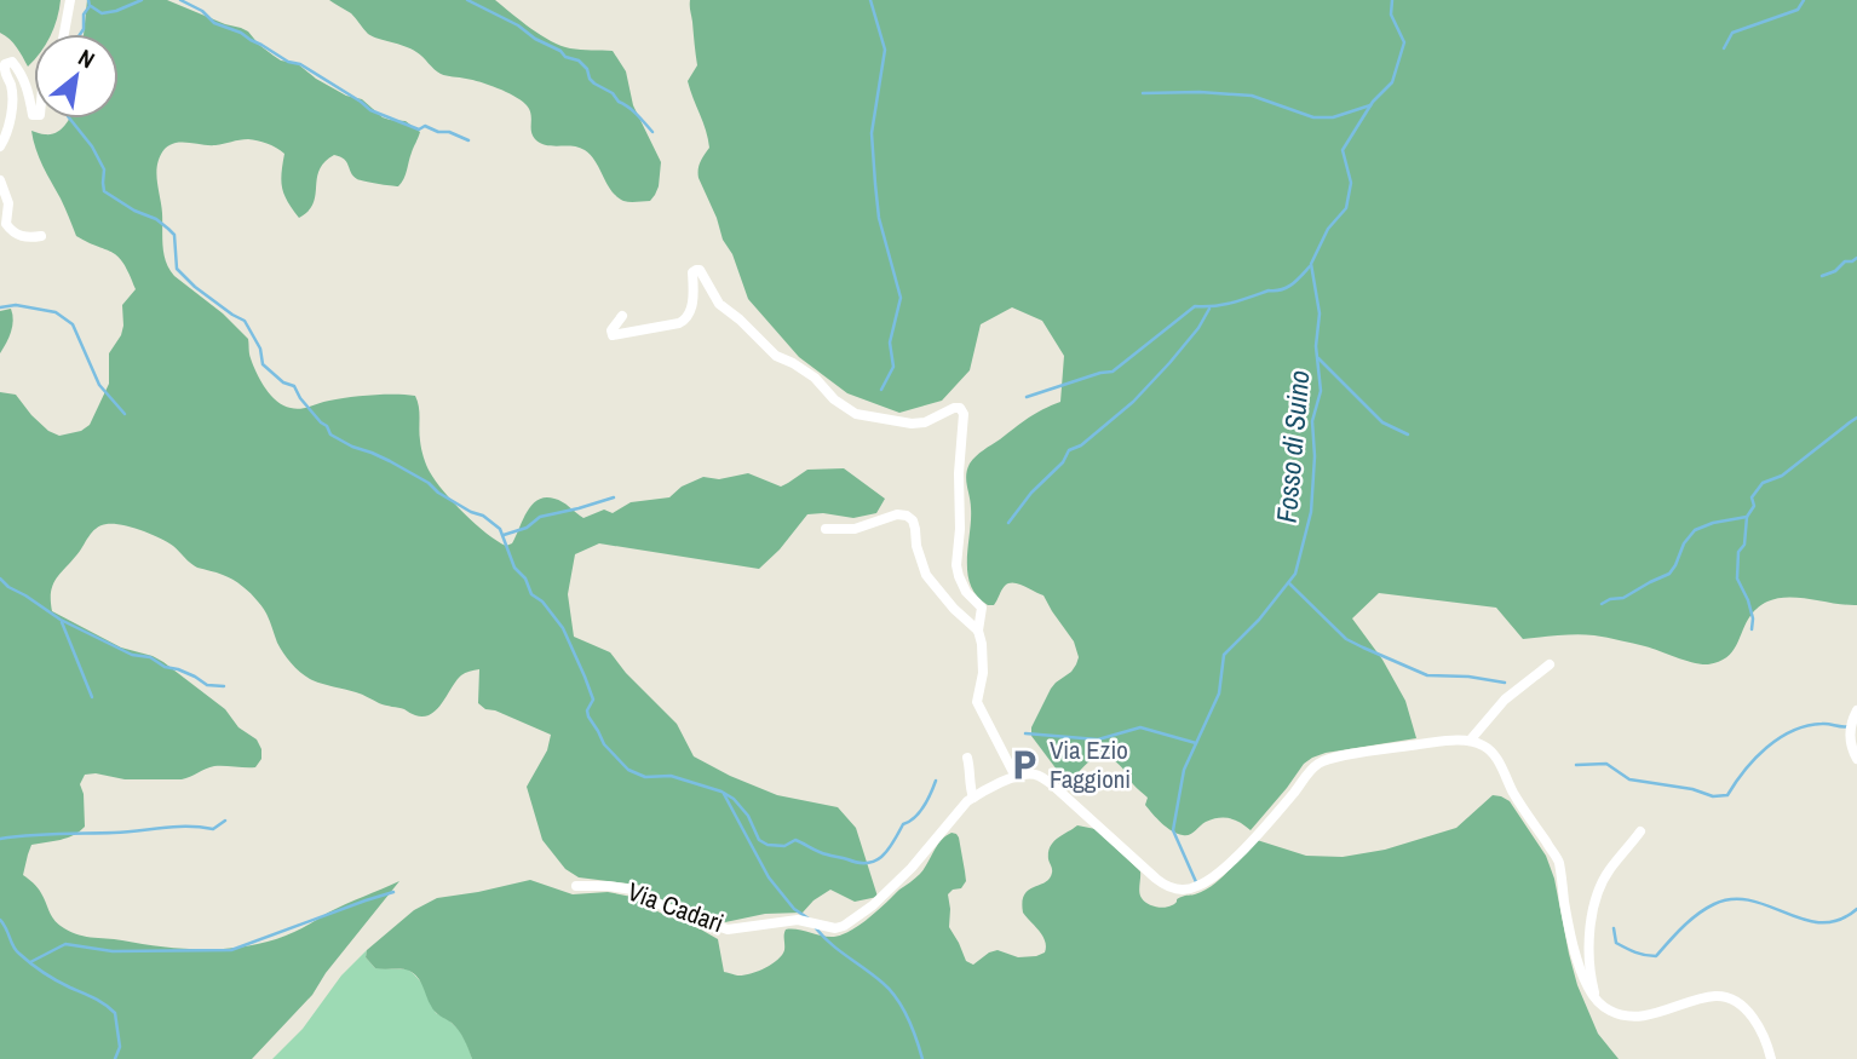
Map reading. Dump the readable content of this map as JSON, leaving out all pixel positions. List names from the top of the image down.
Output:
{
  "streets": {
    "street": ["Via Cadari"]
  },
  "water": ["Fosso di Suino"],
  "places": {
    "parking": ["Via Ezio Faggioni"]
  },
  "north": "top right"
}
